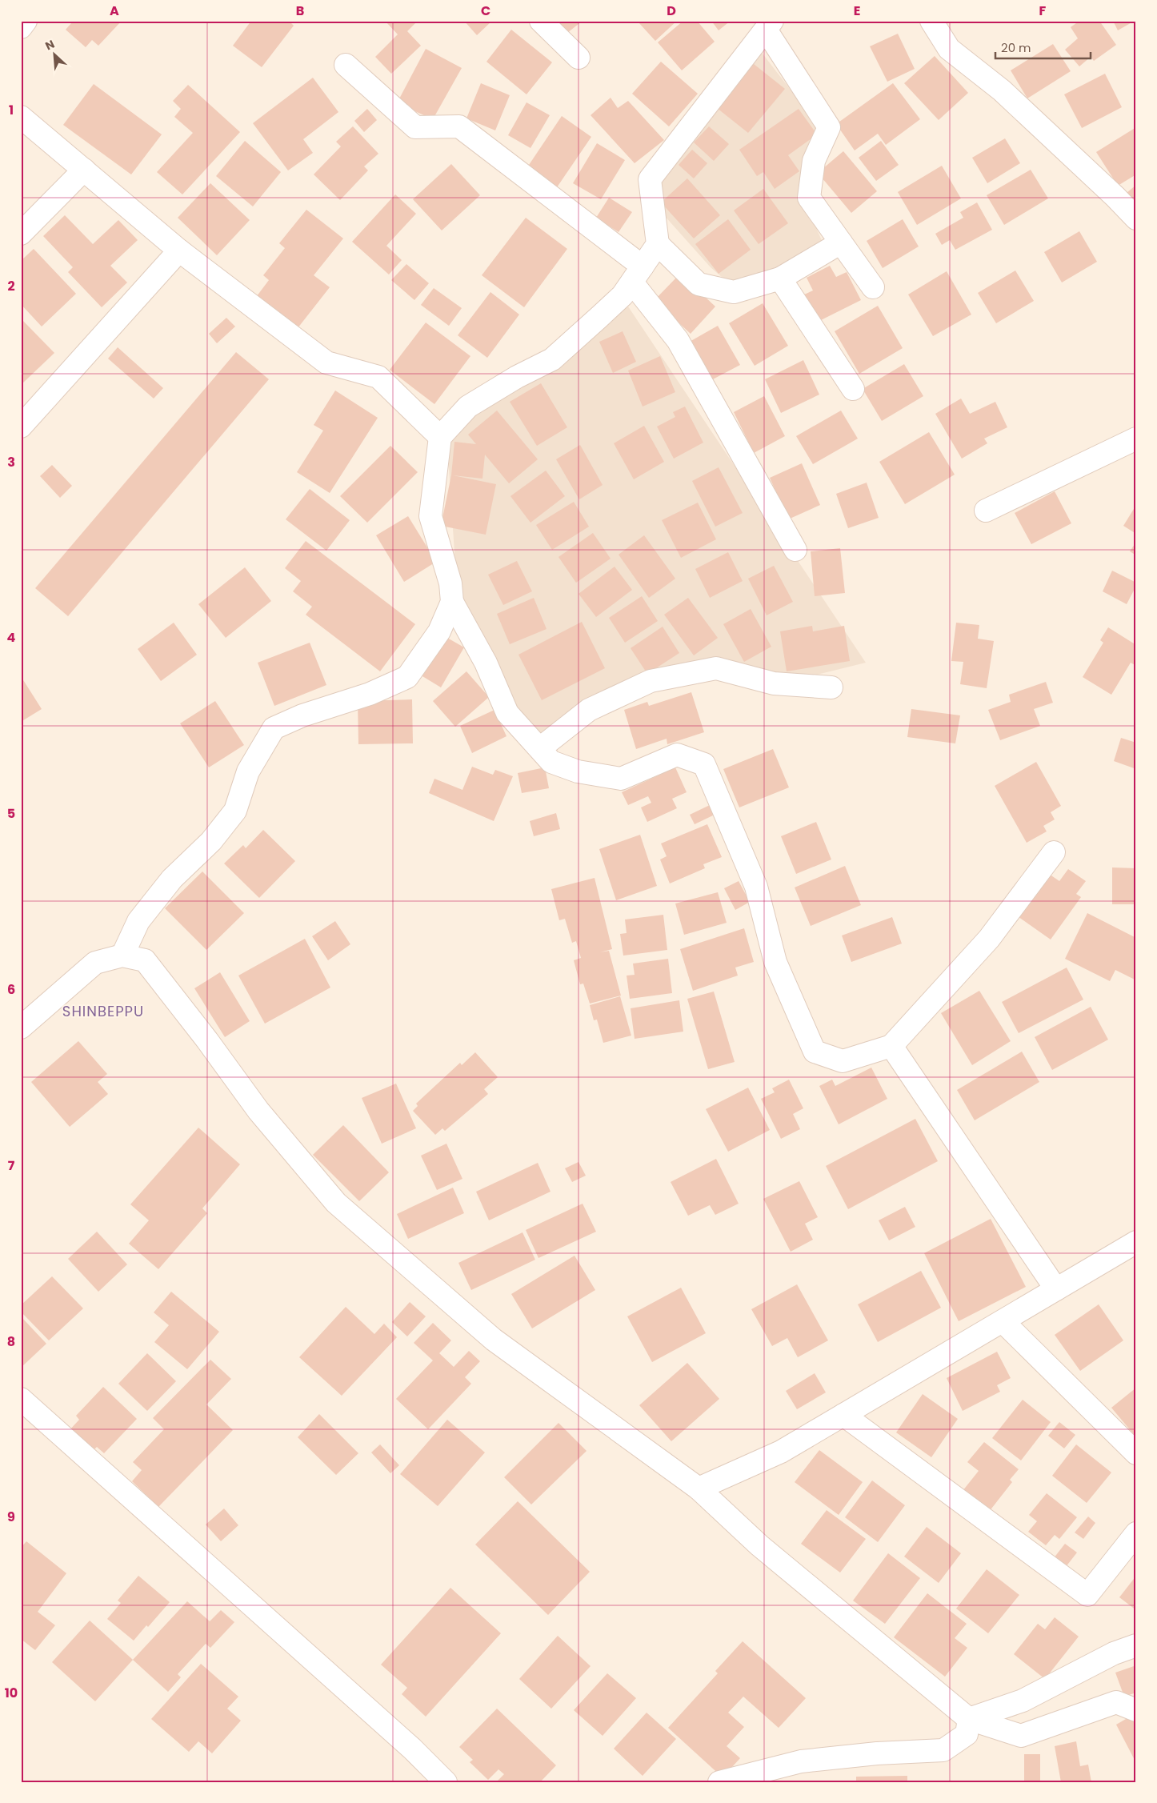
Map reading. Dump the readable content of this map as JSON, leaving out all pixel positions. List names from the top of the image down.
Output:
{
  "districts": ["SHINBEPPU"],
  "scale_bar": "20 m",
  "north": "top left",
  "grid": {
    "columns": [
      "A",
      "B",
      "C",
      "D",
      "E",
      "F"
    ],
    "rows": [
      "1",
      "2",
      "3",
      "4",
      "5",
      "6",
      "7",
      "8",
      "9",
      "10"
    ]
  }
}
